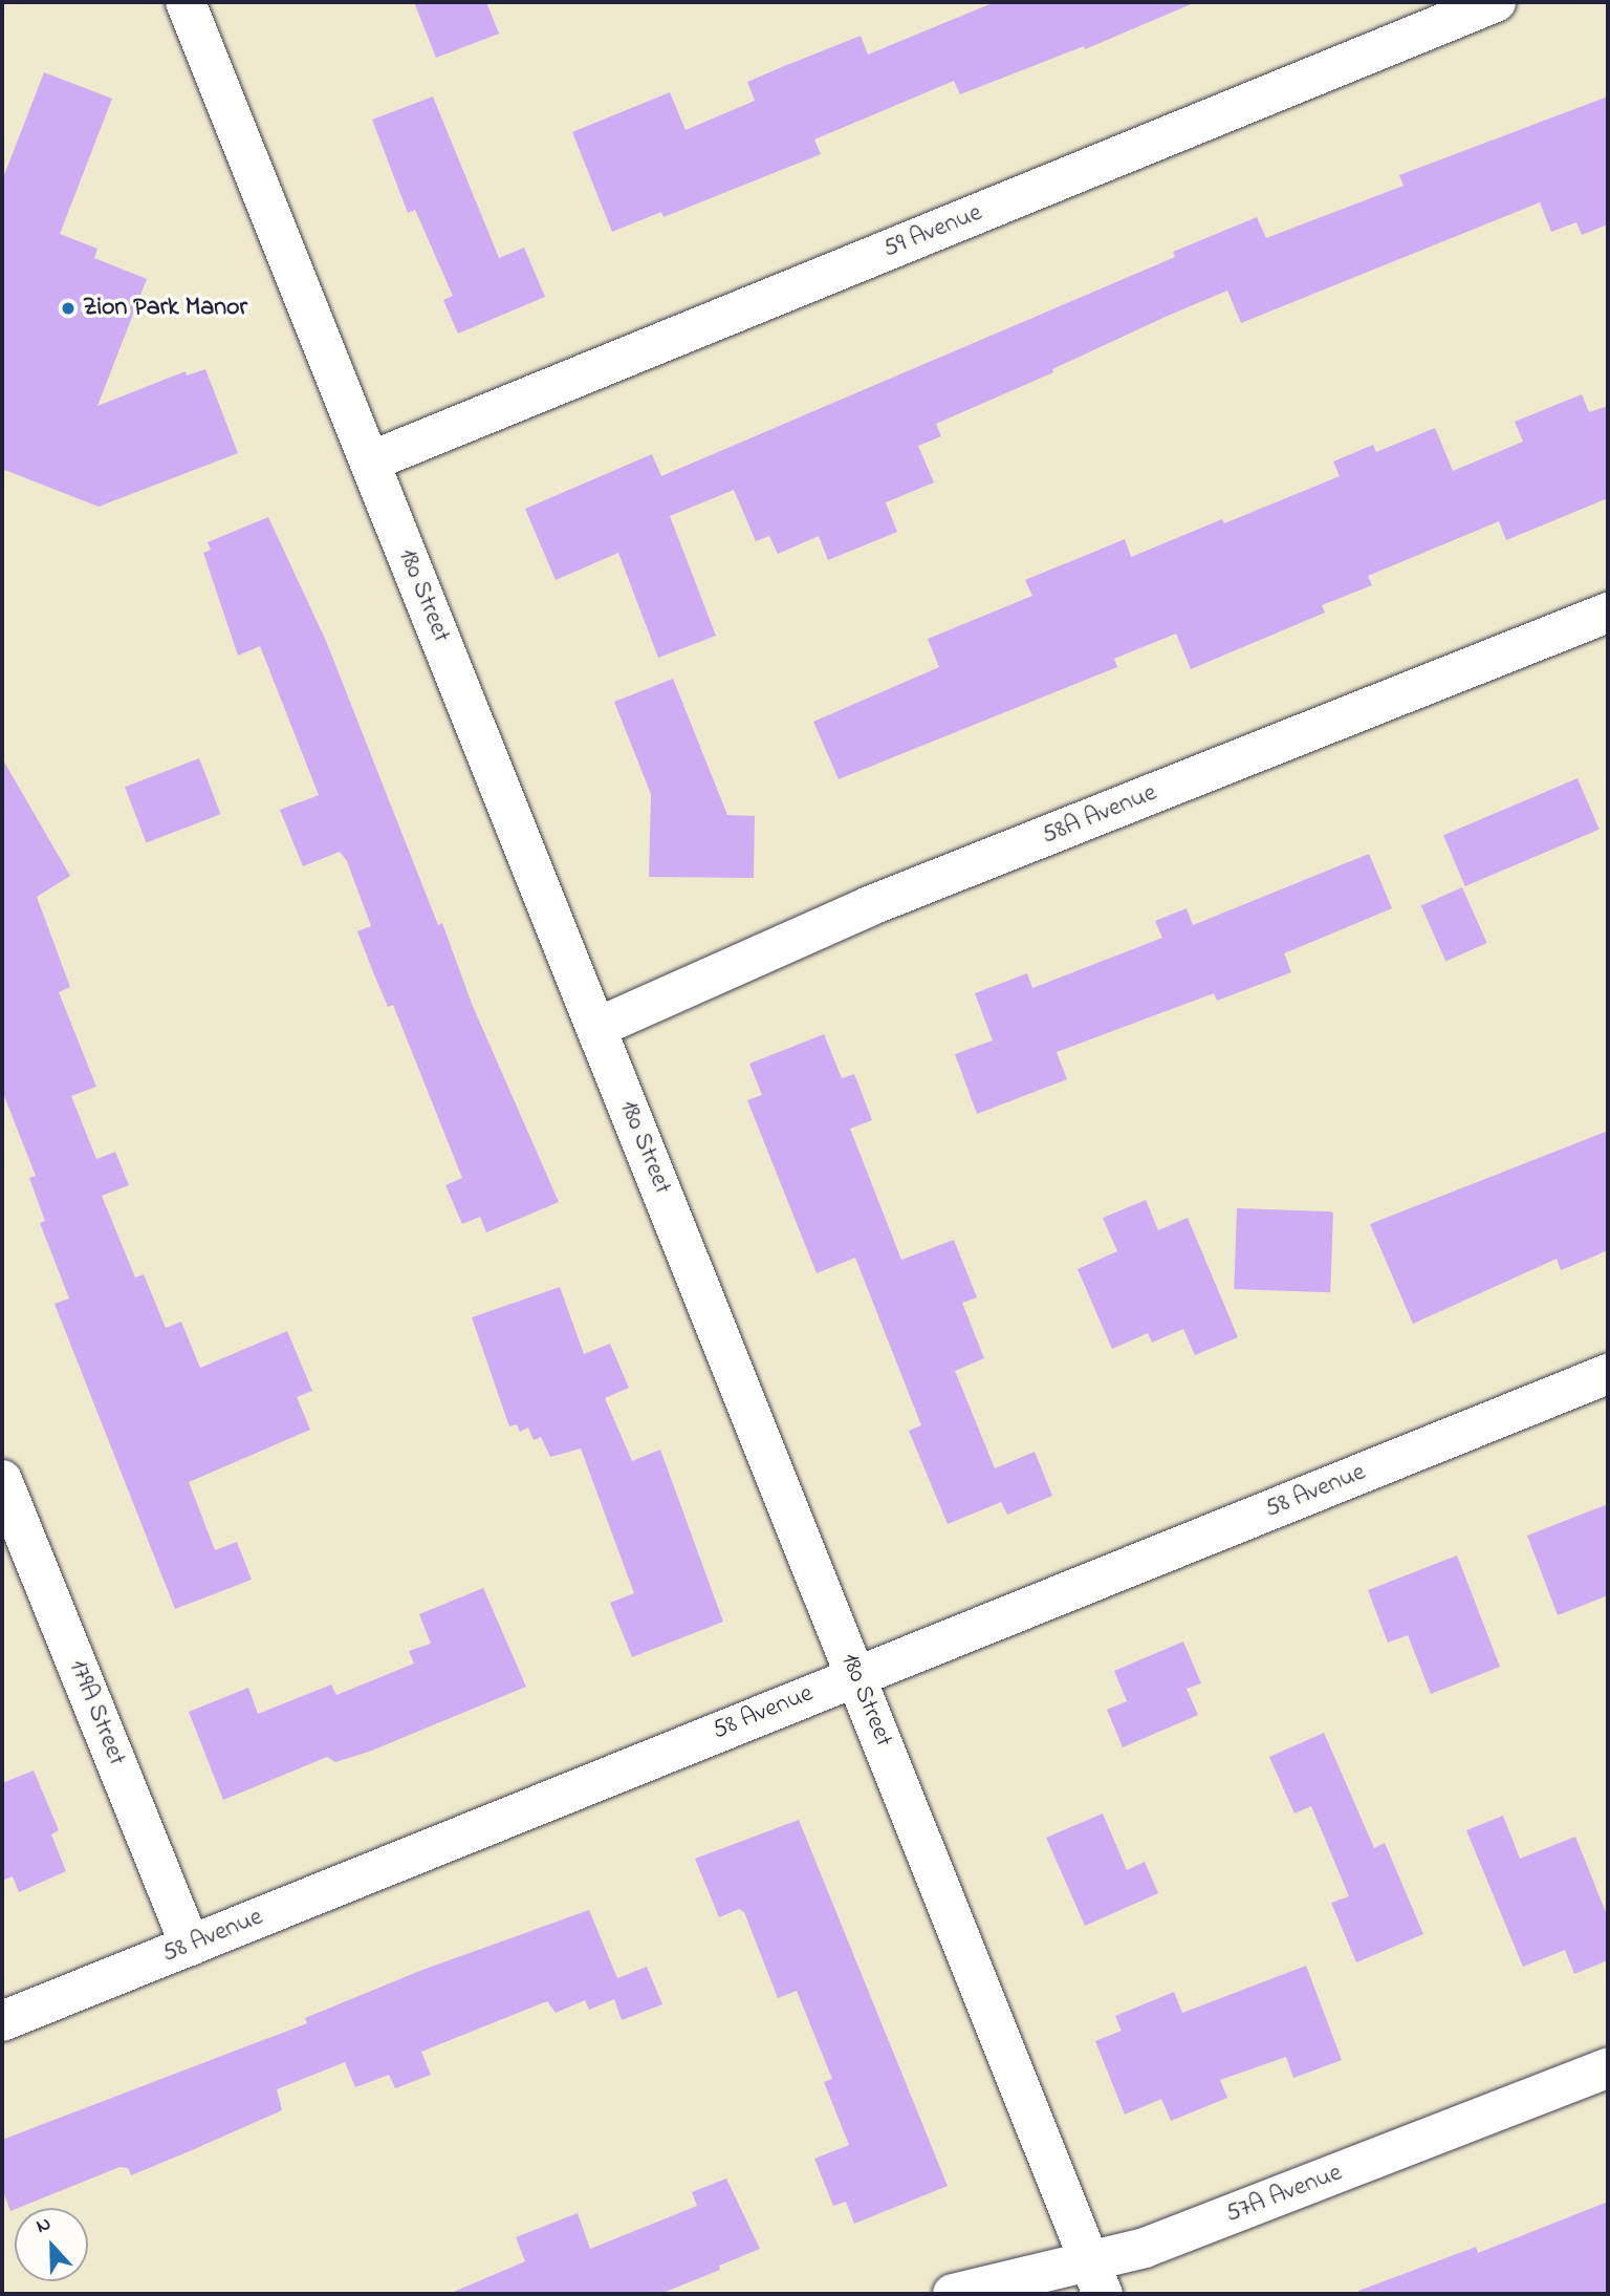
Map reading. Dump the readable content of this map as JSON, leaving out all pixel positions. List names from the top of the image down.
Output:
{
  "streets": {
    "street": [
      "59 Avenue",
      "180 Street",
      "58A Avenue",
      "58 Avenue",
      "179A Street",
      "57A Avenue"
    ]
  },
  "crossings": [
    ["59 Avenue", "180 Street"],
    ["180 Street", "58A Avenue"],
    ["180 Street", "58 Avenue"],
    ["180 Street", "57A Avenue"],
    ["58 Avenue", "179A Street"]
  ],
  "places": ["Zion Park Manor"],
  "north": "top"
}
